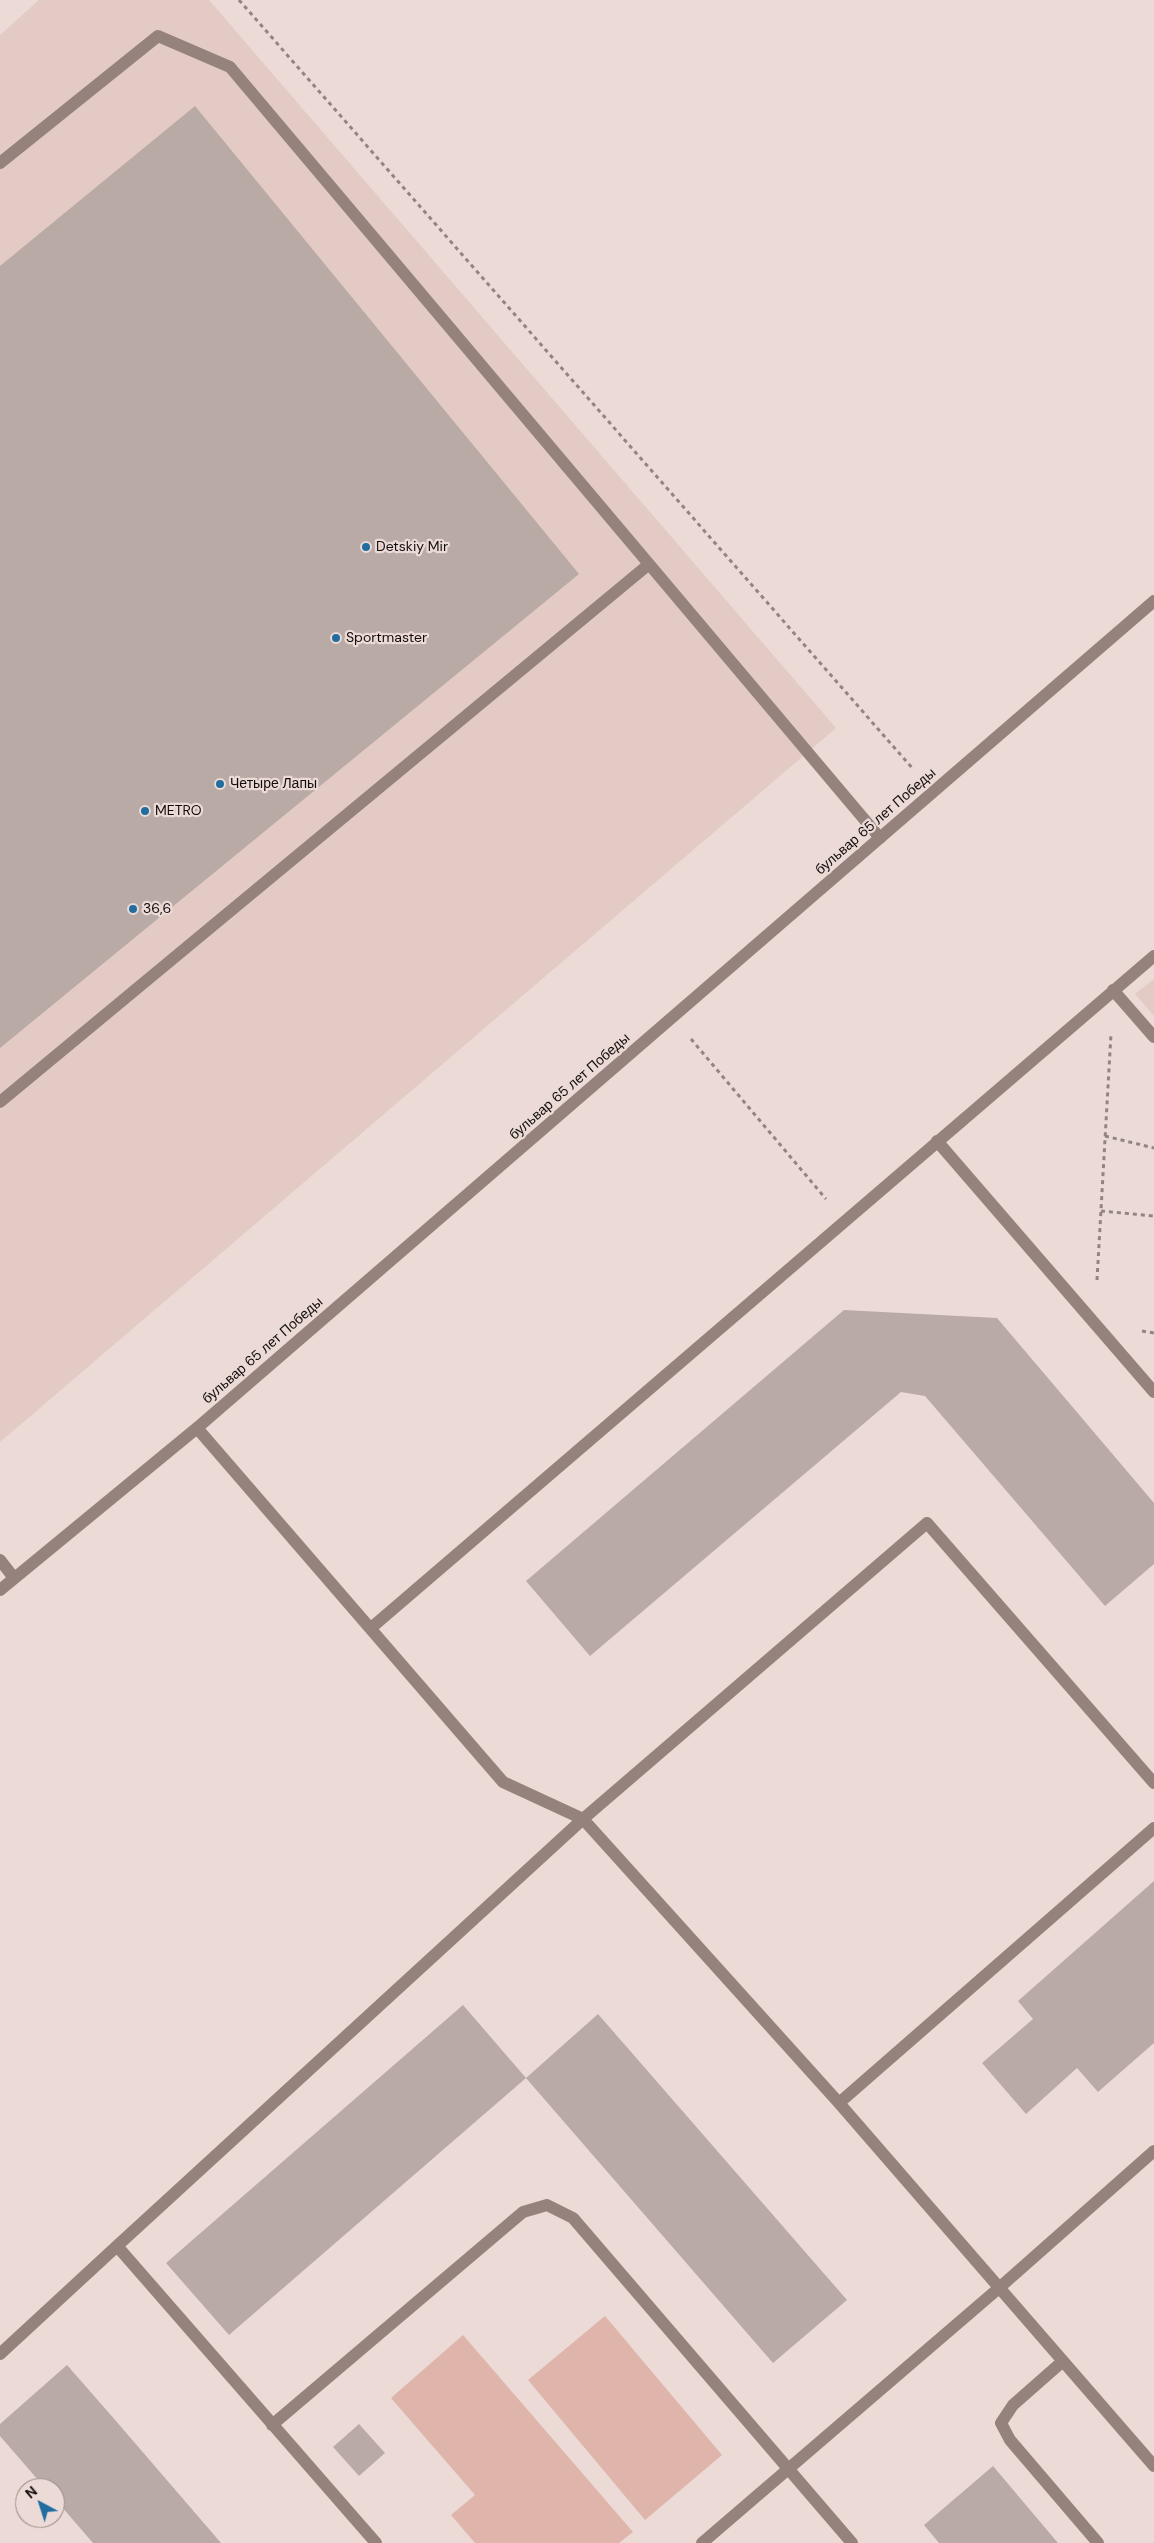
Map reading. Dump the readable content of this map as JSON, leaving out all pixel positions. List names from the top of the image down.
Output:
{
  "streets": {
    "street": ["бульвар 65 лет Победы"]
  },
  "places": [
    "Detskiy Mir",
    "Sportmaster",
    "Четыре Лапы",
    "METRO",
    "36,6"
  ],
  "north": "top left"
}
